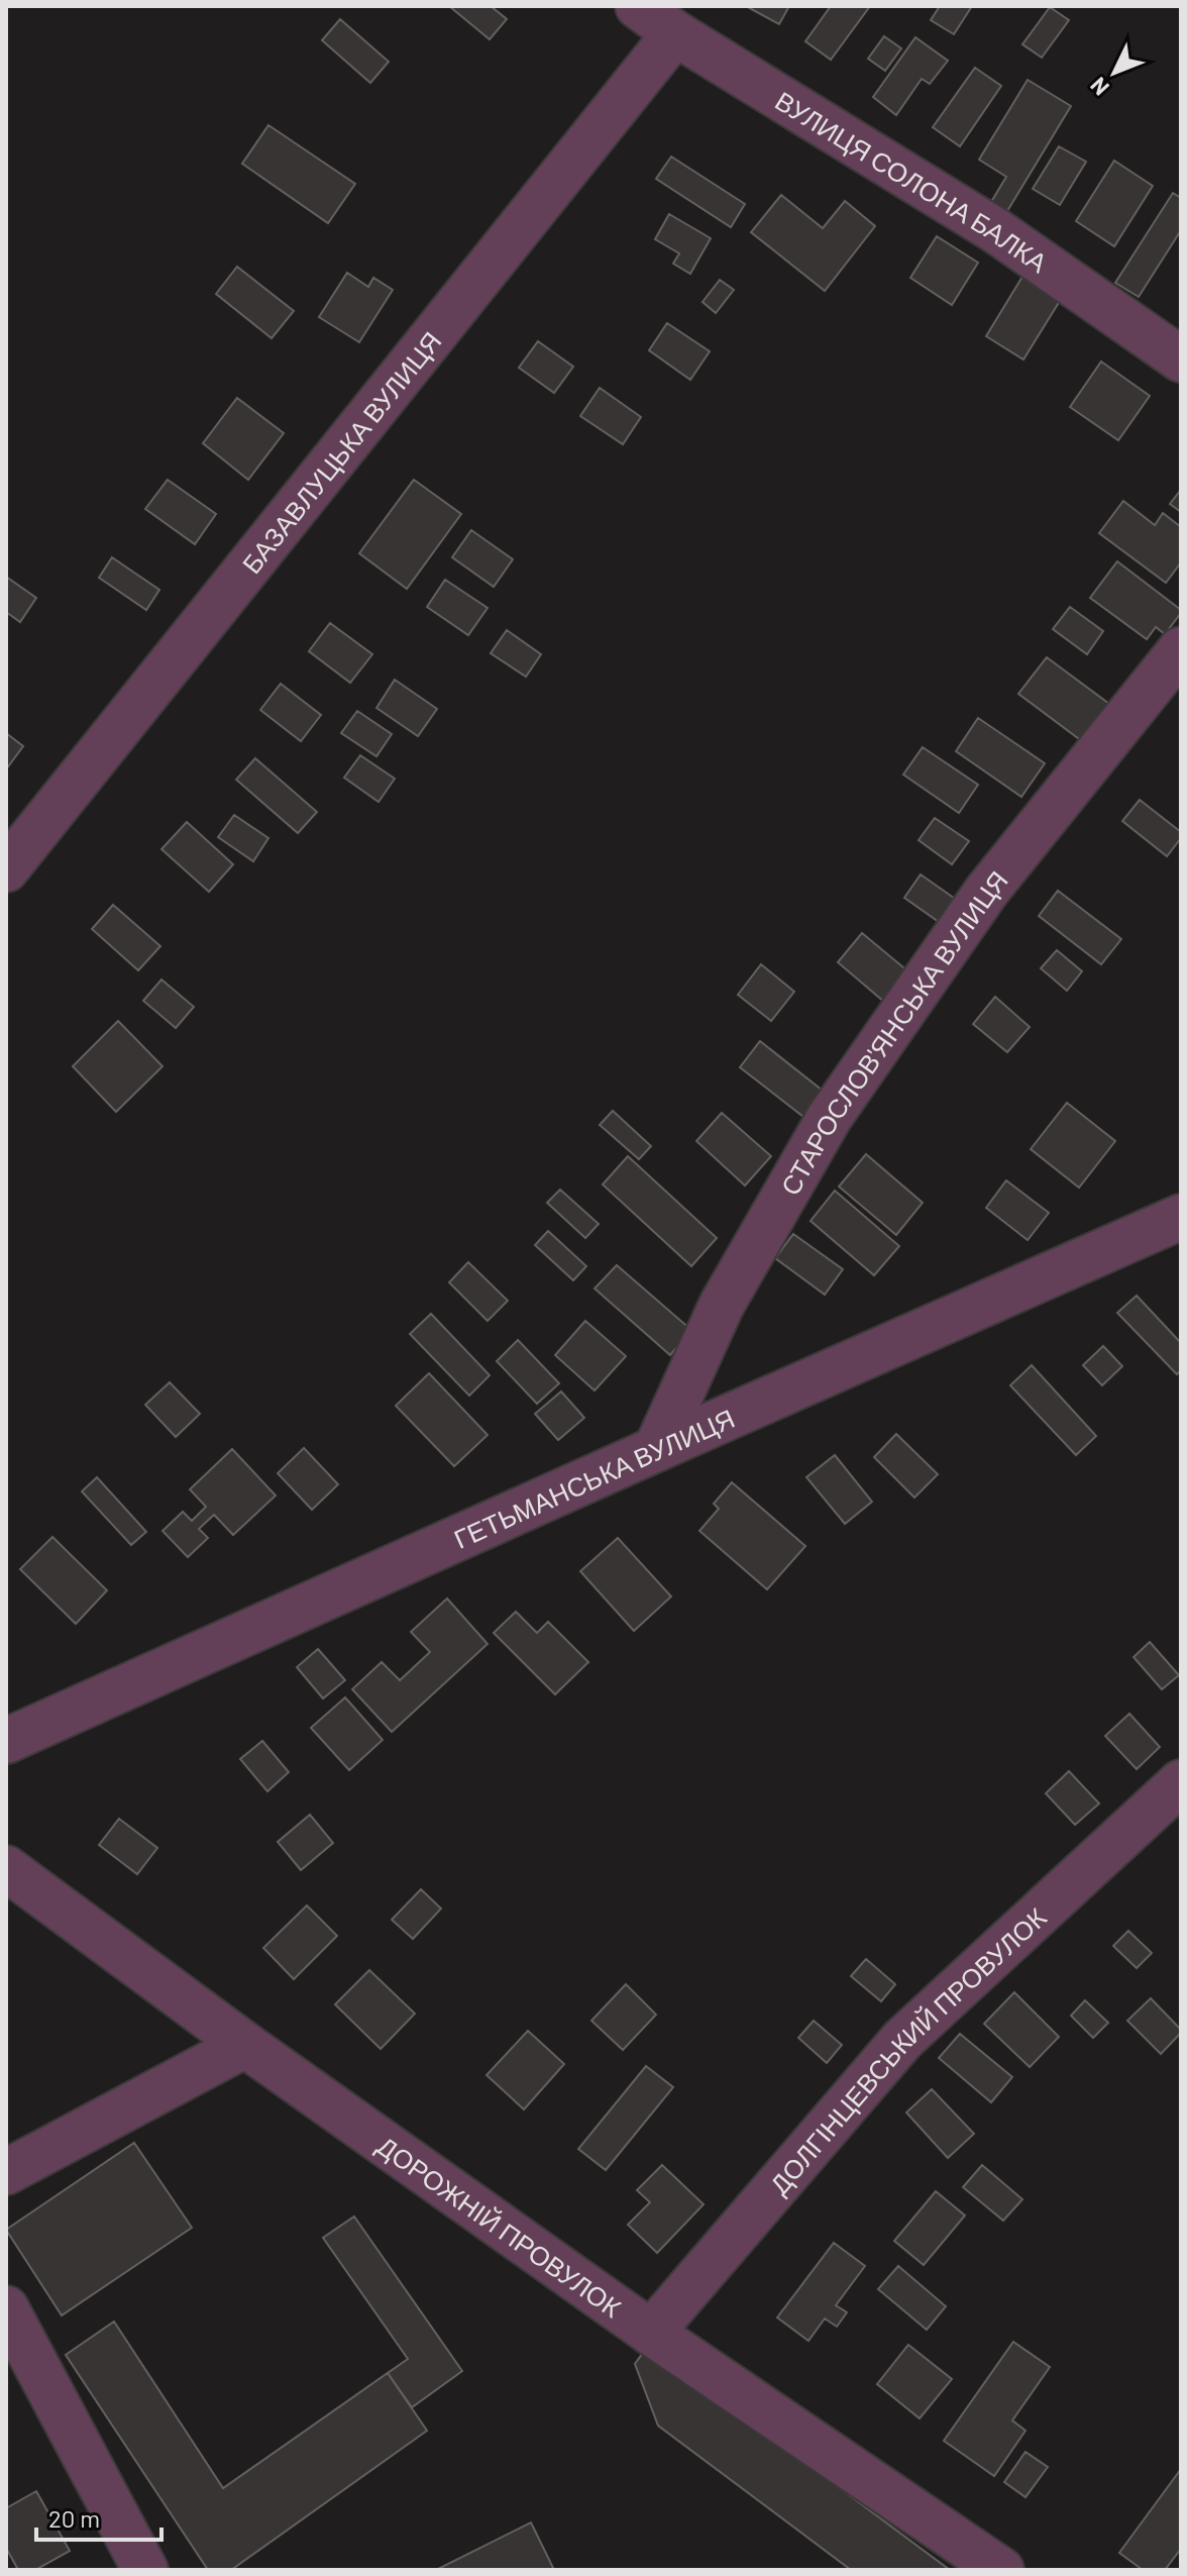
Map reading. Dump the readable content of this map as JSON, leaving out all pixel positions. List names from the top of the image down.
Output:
{
  "streets": {
    "street": [
      "ВУЛИЦЯ СОЛОНА БАЛКА",
      "БАЗАВЛУЦЬКА ВУЛИЦЯ",
      "СТАРОСЛОВ'ЯНСЬКА ВУЛИЦЯ",
      "ГЕТЬМАНСЬКА ВУЛИЦЯ",
      "ДОЛГІНЦЕВСЬКИЙ ПРОВУЛОК",
      "ДОРОЖНІЙ ПРОВУЛОК"
    ]
  },
  "crossings": [
    ["ВУЛИЦЯ СОЛОНА БАЛКА", "БАЗАВЛУЦЬКА ВУЛИЦЯ"],
    ["СТАРОСЛОВ'ЯНСЬКА ВУЛИЦЯ", "ГЕТЬМАНСЬКА ВУЛИЦЯ"],
    ["ДОЛГІНЦЕВСЬКИЙ ПРОВУЛОК", "ДОРОЖНІЙ ПРОВУЛОК"]
  ],
  "scale_bar": "20 m",
  "north": "bottom left"
}
